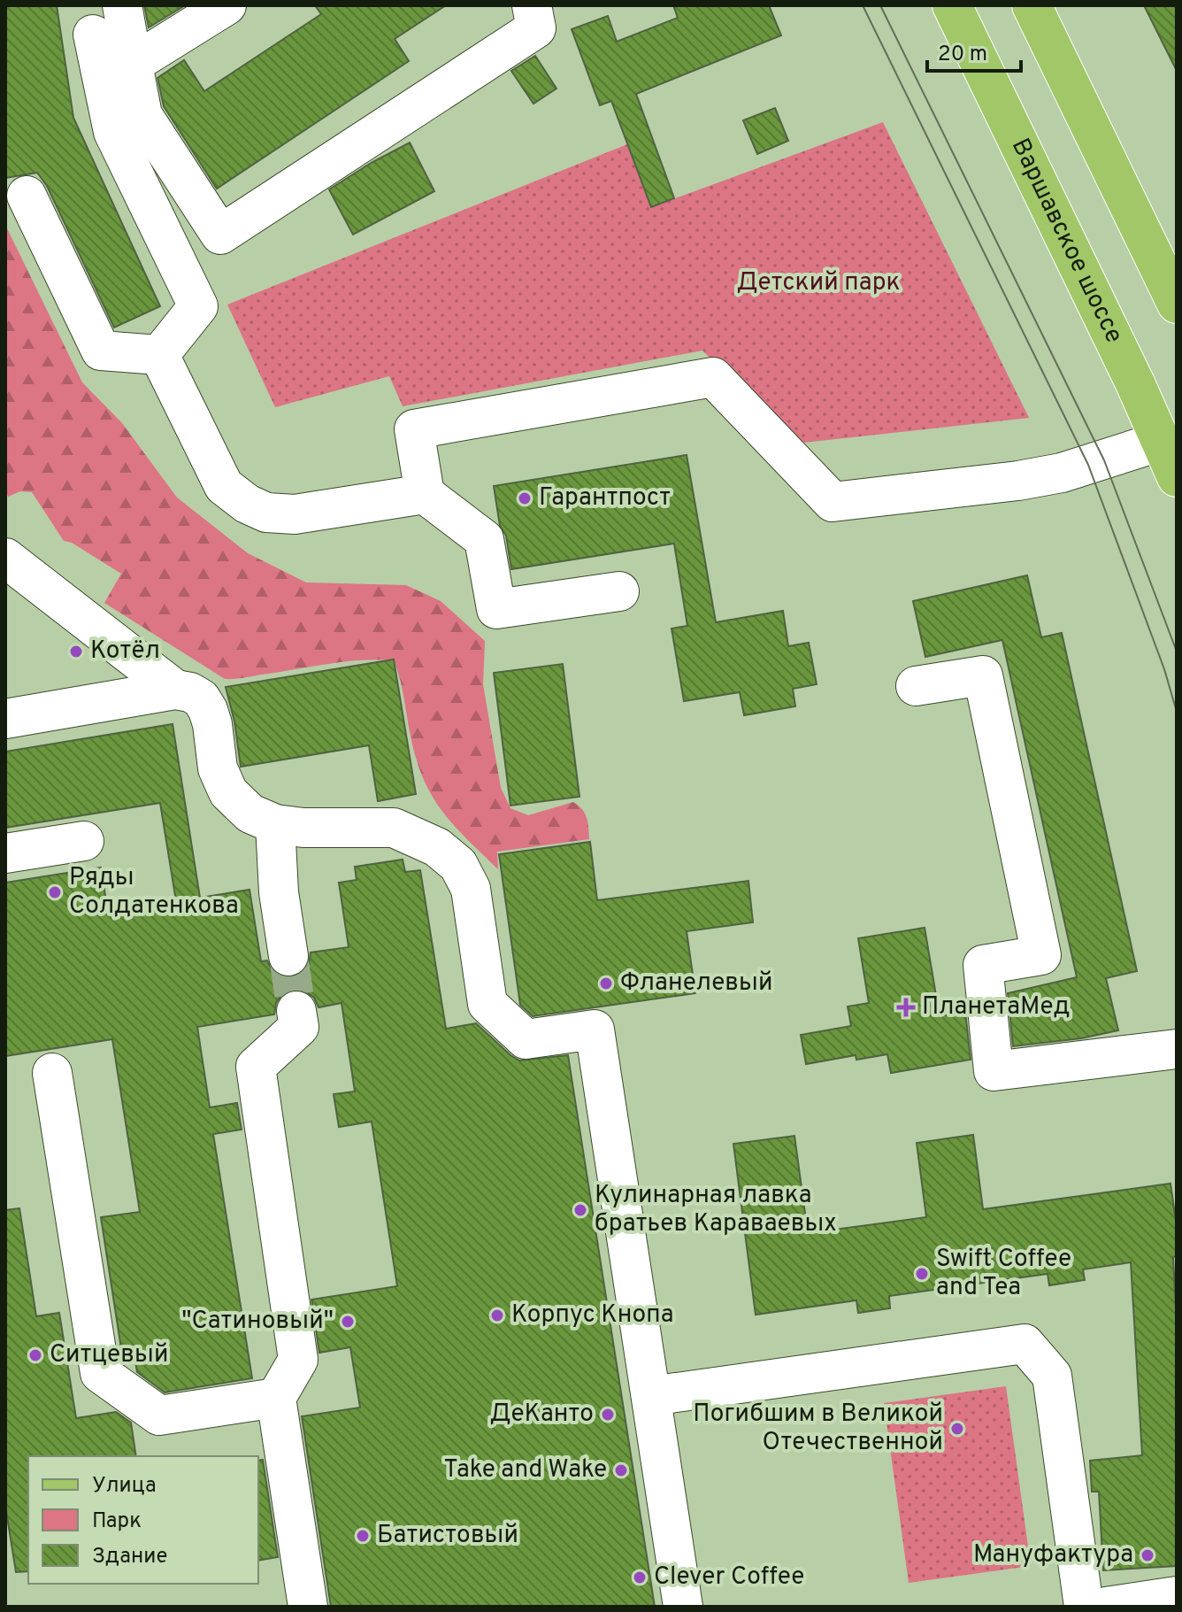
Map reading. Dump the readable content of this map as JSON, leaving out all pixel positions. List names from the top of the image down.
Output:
{
  "streets": {
    "main road": ["Варшавское шоссе"]
  },
  "parks": ["Детский парк"],
  "places": {
    "other": [
      "Гарантпост",
      "Котёл",
      "Ряды Солдатенкова",
      "Фланелевый",
      "Кулинарная лавка братьев Караваевых",
      "Swift Coffee and Tea",
      "Корпус Кнопа",
      "\"Сатиновый\"",
      "Ситцевый",
      "ДеКанто",
      "Погибшим в Великой Отечественной",
      "Take and Wake",
      "Батистовый",
      "Мануфактура",
      "Clever Coffee"
    ],
    "health": ["ПланетаМед"]
  },
  "legend": ["Улица", "Парк", "Здание"],
  "scale_bar": "20 m"
}
